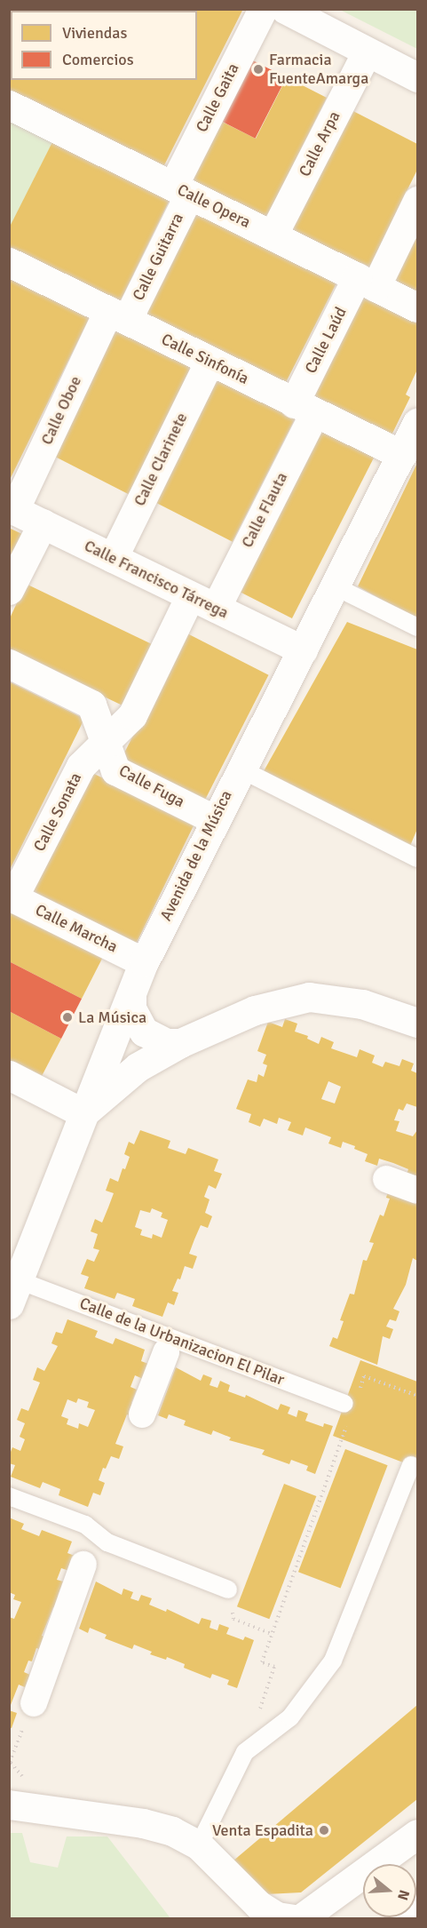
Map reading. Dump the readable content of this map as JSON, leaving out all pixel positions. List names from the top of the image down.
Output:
{
  "streets": {
    "street": [
      "Calle Gaita",
      "Calle Arpa",
      "Calle Opera",
      "Calle Guitarra",
      "Calle Laúd",
      "Calle Sinfonía",
      "Calle Oboe",
      "Calle Clarinete",
      "Calle Flauta",
      "Calle Francisco Tárrega",
      "Calle Fuga",
      "Calle Sonata",
      "Avenida de la Música",
      "Calle Marcha"
    ],
    "lane": ["Calle de la Urbanizacion El Pilar"]
  },
  "crossings": [
    ["Calle Gaita", "Calle Opera"],
    ["Calle Gaita", "Calle Guitarra"],
    ["Calle Arpa", "Calle Opera"],
    ["Calle Opera", "Calle Guitarra"],
    ["Calle Opera", "Calle Laúd"],
    ["Calle Guitarra", "Calle Sinfonía"],
    ["Calle Guitarra", "Calle Oboe"],
    ["Calle Laúd", "Calle Sinfonía"],
    ["Calle Laúd", "Calle Flauta"],
    ["Calle Sinfonía", "Calle Oboe"],
    ["Calle Sinfonía", "Calle Clarinete"],
    ["Calle Sinfonía", "Calle Flauta"],
    ["Calle Sinfonía", "Avenida de la Música"],
    ["Calle Oboe", "Calle Francisco Tárrega"],
    ["Calle Clarinete", "Calle Francisco Tárrega"],
    ["Calle Flauta", "Calle Francisco Tárrega"],
    ["Calle Flauta", "Calle Sonata"],
    ["Calle Francisco Tárrega", "Calle Sonata"],
    ["Calle Francisco Tárrega", "Avenida de la Música"],
    ["Calle Fuga", "Calle Sonata"],
    ["Calle Fuga", "Avenida de la Música"],
    ["Calle Sonata", "Calle Marcha"],
    ["Avenida de la Música", "Calle Marcha"],
    ["Avenida de la Música", "Calle de la Urbanizacion El Pilar"]
  ],
  "places": ["Farmacia FuenteAmarga", "La Música", "Venta Espadita"],
  "legend": ["Viviendas", "Comercios"],
  "north": "right"
}
